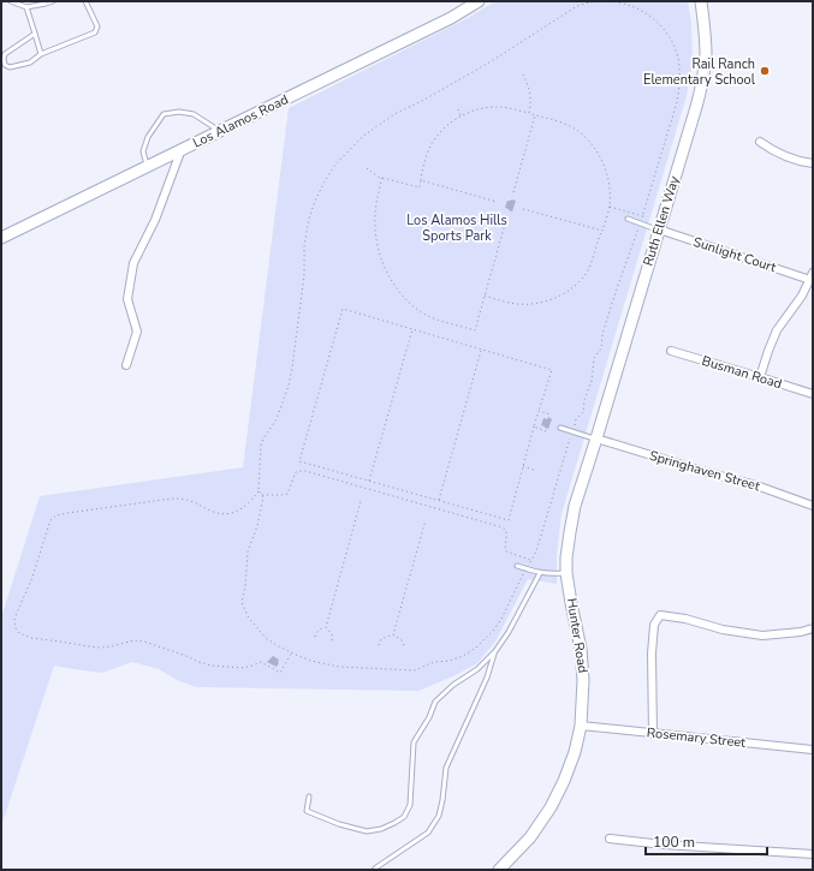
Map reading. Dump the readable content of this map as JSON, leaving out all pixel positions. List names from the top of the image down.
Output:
{
  "streets": {
    "street": [
      "Los Alamos Road",
      "Ruth Ellen Way",
      "Sunlight Court",
      "Busman Road",
      "Springhaven Street",
      "Hunter Road",
      "Rosemary Street"
    ]
  },
  "crossings": [
    ["Ruth Ellen Way", "Sunlight Court"],
    ["Ruth Ellen Way", "Springhaven Street"],
    ["Ruth Ellen Way", "Hunter Road"],
    ["Springhaven Street", "Hunter Road"],
    ["Hunter Road", "Rosemary Street"]
  ],
  "parks": ["Los Alamos Hills Sports Park"],
  "places": ["Rail Ranch Elementary School"],
  "scale_bar": "100 m"
}
